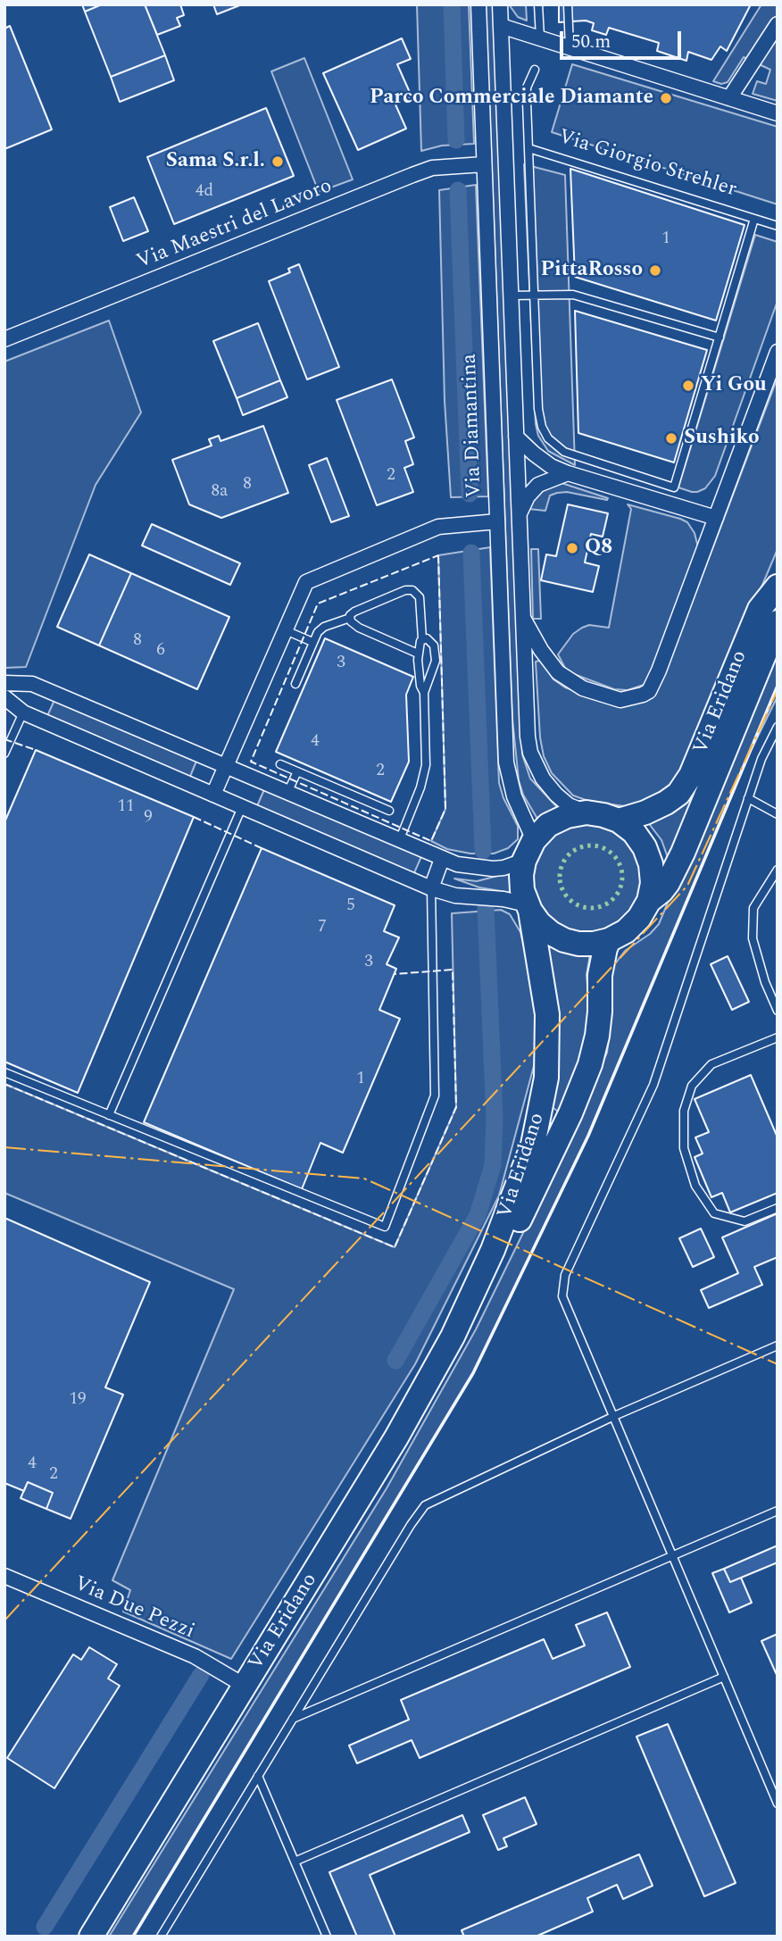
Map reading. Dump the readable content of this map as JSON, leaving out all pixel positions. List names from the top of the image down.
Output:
{
  "streets": {
    "main road": ["Via Eridano"],
    "street": ["Via Maestri del Lavoro", "Via Diamantina", "Via Due Pezzi"],
    "lane": ["Via Giorgio Strehler"]
  },
  "crossings": [
    ["Via Maestri del Lavoro", "Via Diamantina"],
    ["Via Diamantina", "Via Eridano"],
    ["Via Eridano", "Via Due Pezzi"]
  ],
  "places": [
    "Parco Commerciale Diamante",
    "Sama S.r.l.",
    "PittaRosso",
    "Yi Gou",
    "Sushiko",
    "Q8"
  ],
  "house_numbers": [
    "4d",
    "1",
    "2",
    "8",
    "8a",
    "8",
    "6",
    "3",
    "4",
    "2",
    "11",
    "9",
    "5",
    "7",
    "3",
    "1",
    "19",
    "4",
    "2"
  ],
  "scale_bar": "50 m"
}
